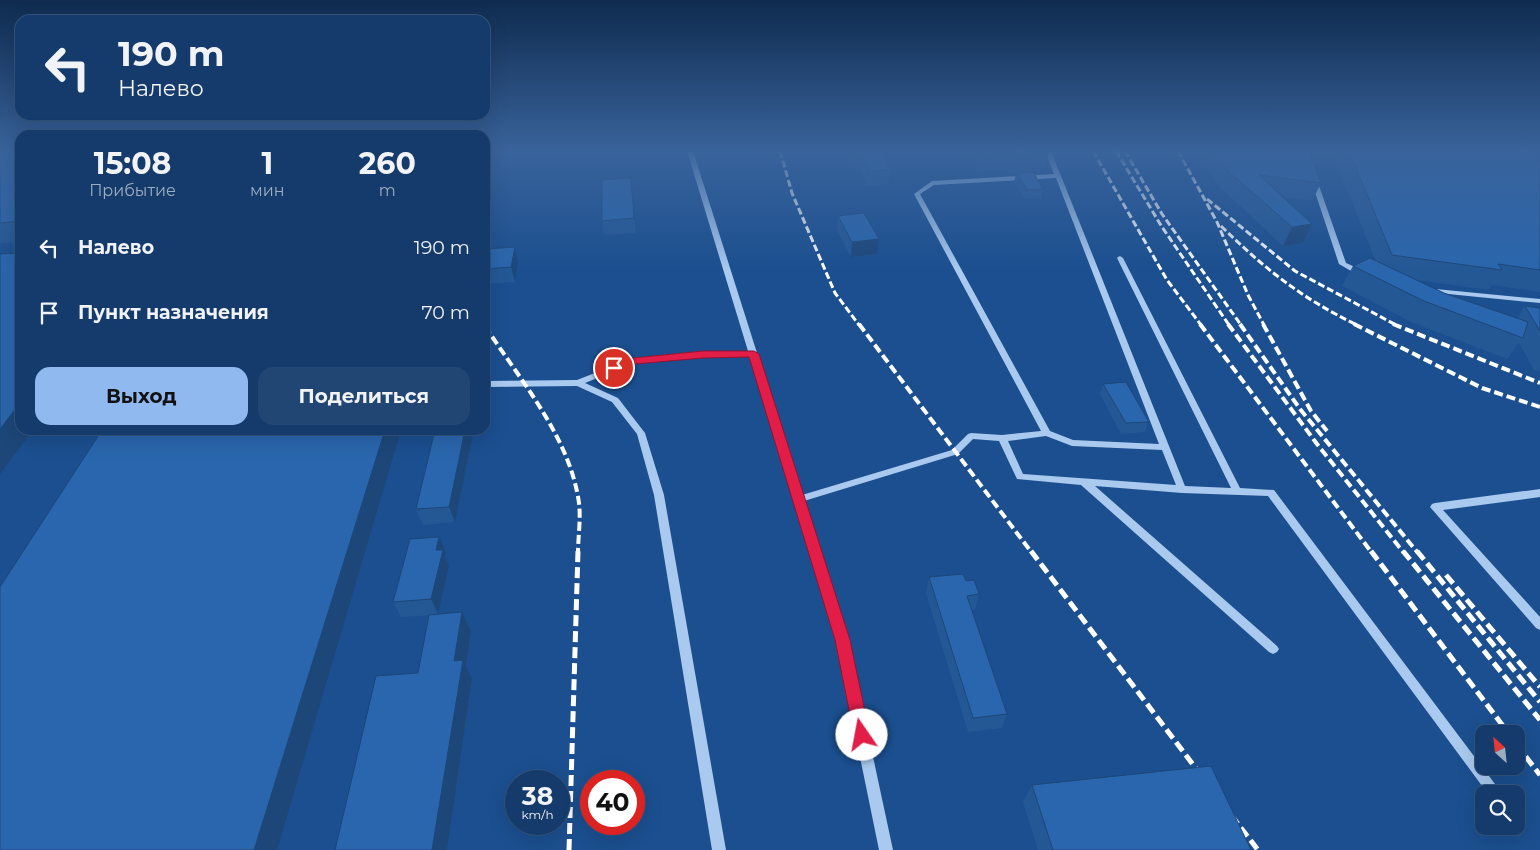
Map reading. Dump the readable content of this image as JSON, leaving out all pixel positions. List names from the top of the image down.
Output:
{
  "north": "top left",
  "page": {
    "turn": ["190 m", "Налево"],
    "eta": [
      "15:08",
      "Прибытие",
      "1",
      "мин",
      "260",
      "m"
    ],
    "list": [
      {
        "name": "Налево",
        "value": "190 m"
      },
      {
        "name": "Пункт назначения",
        "value": "70 m"
      }
    ],
    "buttons": ["Выход", "Поделиться"],
    "speed": "38 km/h",
    "limit": "40"
  }
}
